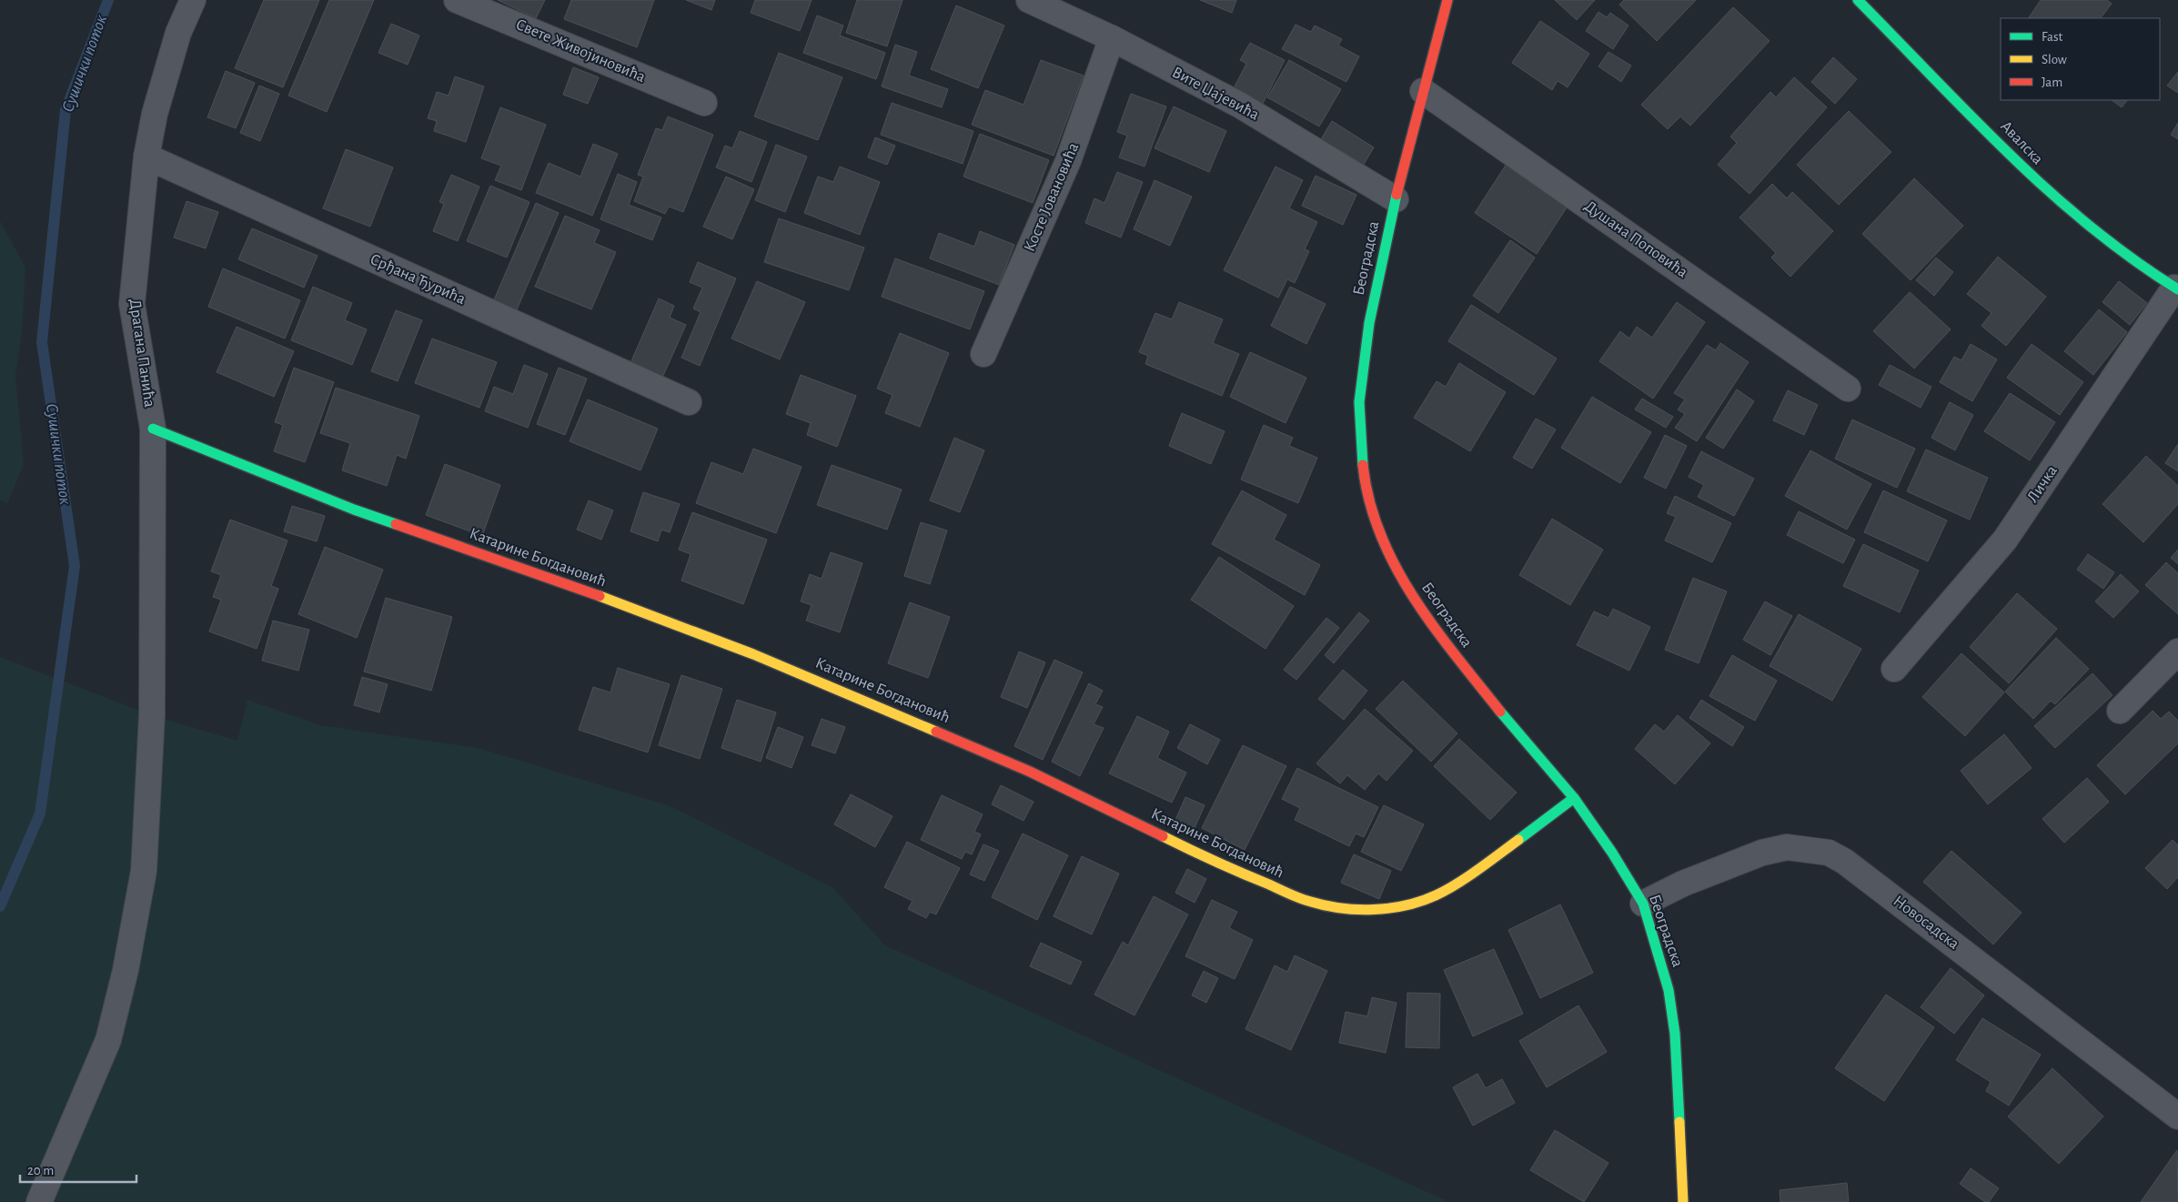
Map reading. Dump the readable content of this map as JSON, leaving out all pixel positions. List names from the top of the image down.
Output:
{
  "streets": {
    "street": [
      "Свете Живојиновића",
      "Вите Џајевића",
      "Авалска",
      "Косте Јовановића",
      "Душана Поповића",
      "Београдска",
      "Срђана Ђурића",
      "Драгана Панића",
      "Личка",
      "Катарине Богдановић",
      "Новосадска"
    ]
  },
  "crossings": [
    ["Вите Џајевића", "Косте Јовановића"],
    ["Вите Џајевића", "Београдска"],
    ["Авалска", "Личка"],
    ["Душана Поповића", "Београдска"],
    ["Београдска", "Катарине Богдановић"],
    ["Београдска", "Новосадска"],
    ["Срђана Ђурића", "Драгана Панића"],
    ["Драгана Панића", "Катарине Богдановић"]
  ],
  "water": ["Сушички поток"],
  "legend": ["Fast", "Slow", "Jam"],
  "scale_bar": "20 m"
}
